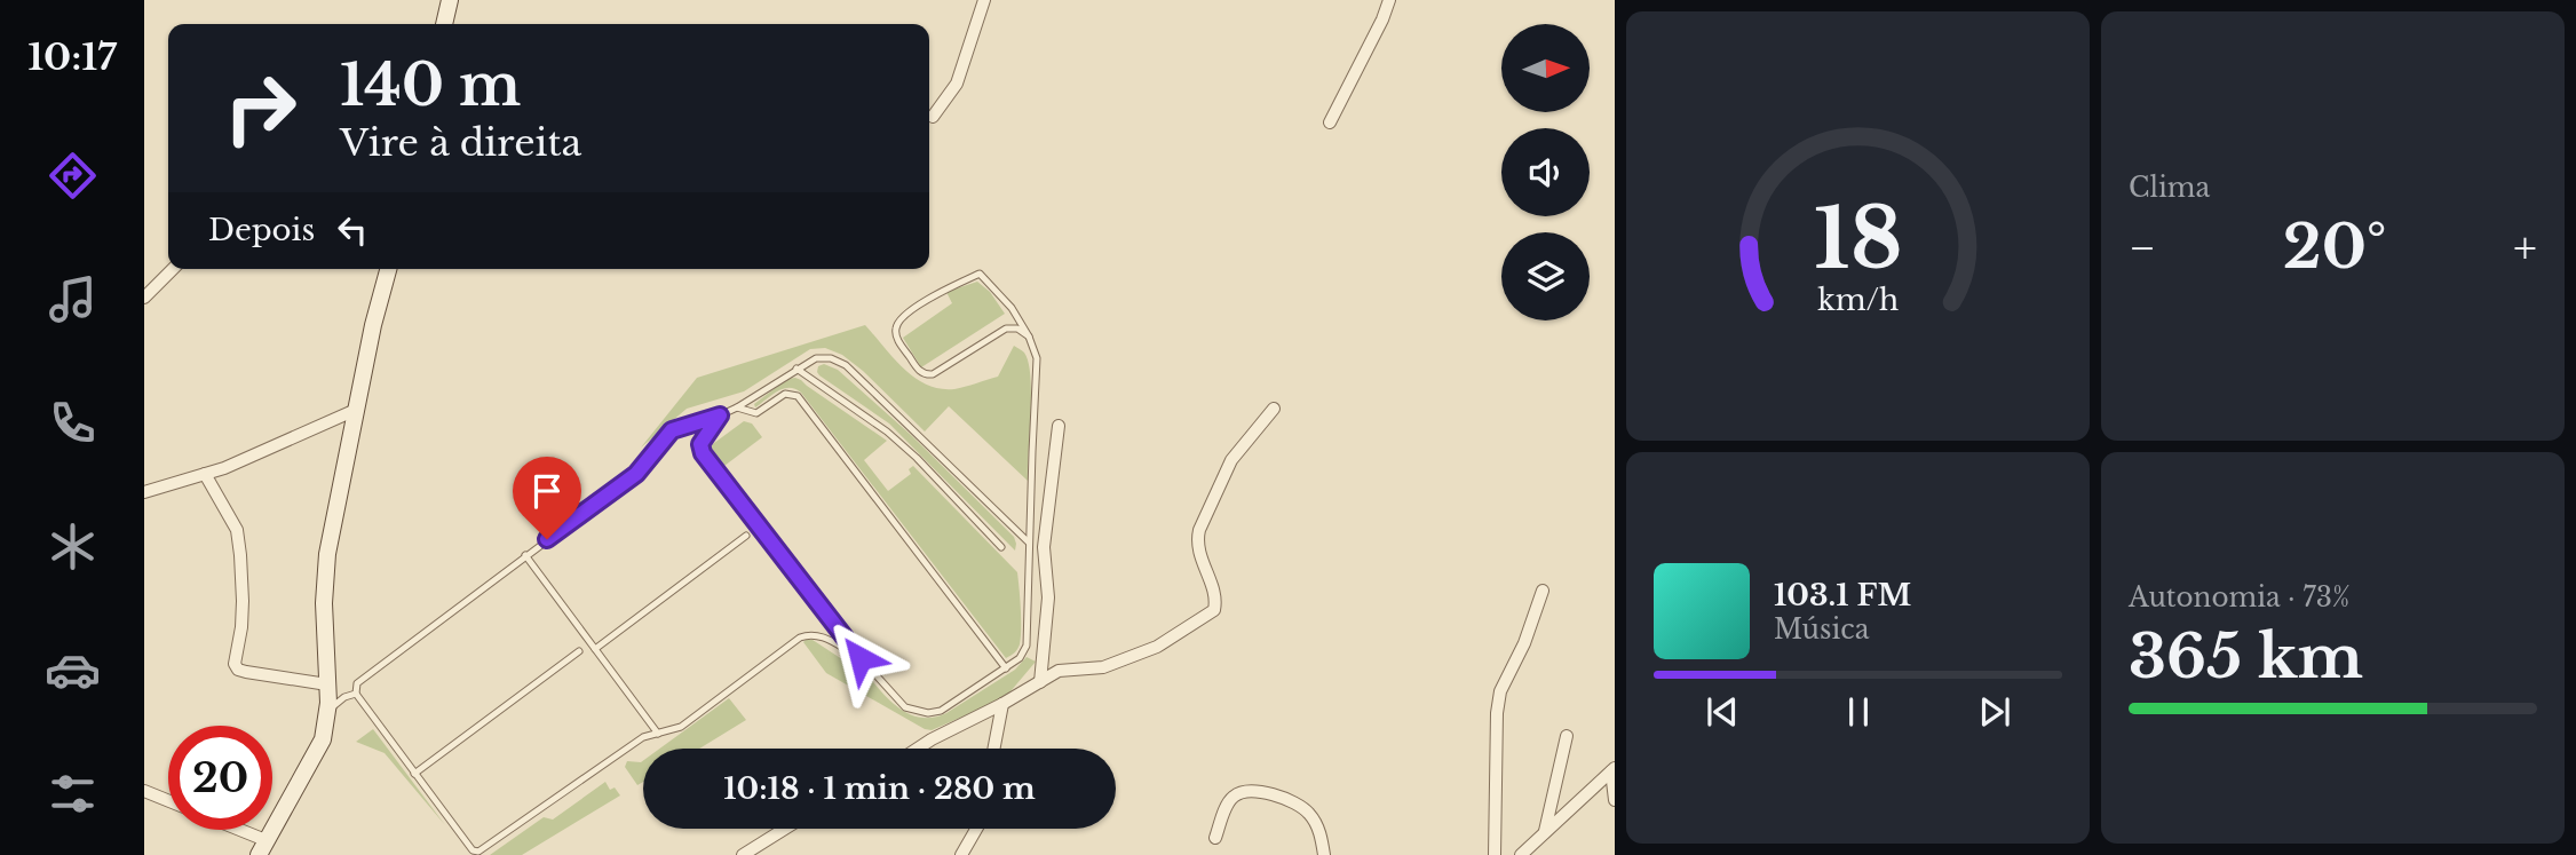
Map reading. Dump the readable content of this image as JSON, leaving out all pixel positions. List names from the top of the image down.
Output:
{
  "north": "right",
  "page": {
    "tabs": "10:17",
    "tile": [
      "Clima",
      ["Autonomia · 73%", "365 km"]
    ],
    "turn": ["140 m", "Vire à direita"],
    "then": "Depois",
    "heat": ["−", "20°", "+"],
    "song": ["103.1 FM", "Música"],
    "limit": "20",
    "trip": "10:18 · 1 min · 280 m",
    "gauge": ["18", "km/h"]
  }
}
